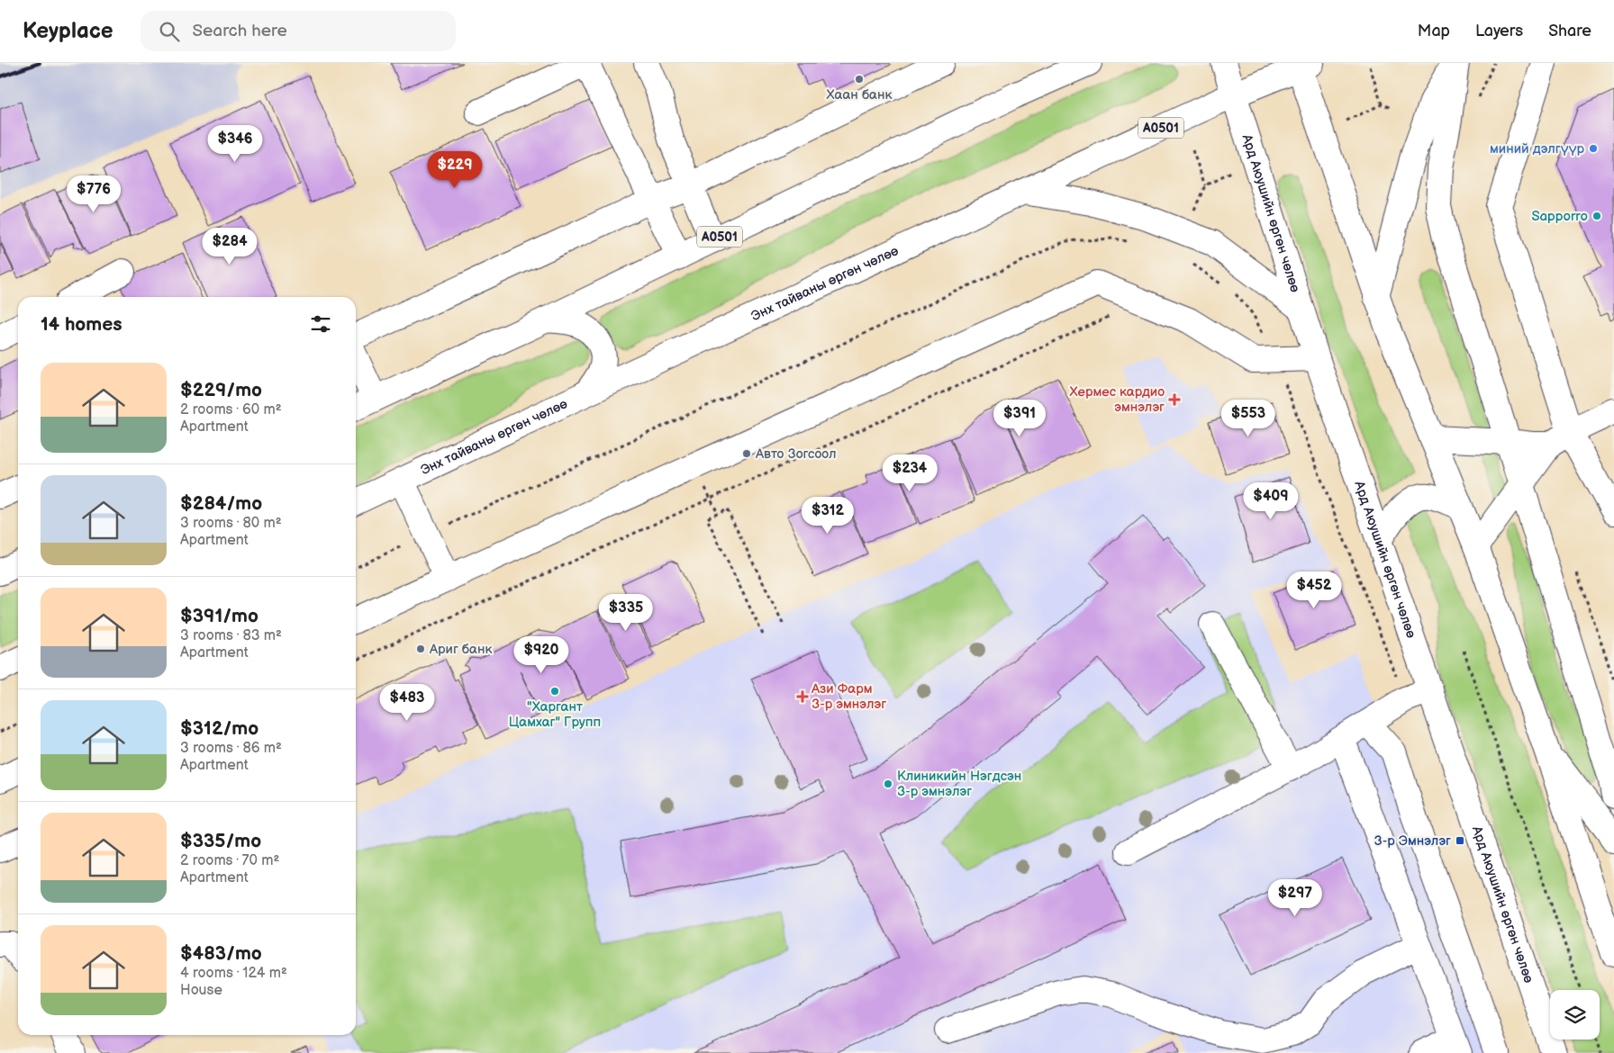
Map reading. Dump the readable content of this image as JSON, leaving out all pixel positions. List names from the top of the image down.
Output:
{
  "streets": {
    "main road": ["A0501", "Ард Аюушийн өргөн чөлөө", "Энх тайваны өргөн чөлөө"]
  },
  "crossings": [
    ["Ард Аюушийн өргөн чөлөө", "Энх тайваны өргөн чөлөө"]
  ],
  "places": {
    "other": [
      "Хаан банк",
      "миний дэлгүүр",
      "Sapporro",
      "Авто 3огсоол",
      "Ариг банк",
      "\"Харгант Цамхаг\" Групп",
      "Клиникийн Нэгдсэн 3-р эмнэлэг"
    ],
    "health": ["Хермес кардио эмнэлэг", "Ази Фарм 3-р эмнэлэг"],
    "transit": ["3-р Эмнэлэг"]
  },
  "page": {
    "header": "Keyplace",
    "search": "Search here",
    "nav": ["Map", "Layers", "Share"],
    "price": [
      "$346",
      "$229",
      "$776",
      "$284",
      "$391",
      "$553",
      "$234",
      "$409",
      "$312",
      "$452",
      "$335",
      "$920",
      "$483",
      "$297"
    ],
    "heading": "14 homes",
    "list": [
      {
        "name": "$229/mo",
        "note": "2 rooms · 60 m² · Apartment"
      },
      {
        "name": "$284/mo",
        "note": "3 rooms · 80 m² · Apartment"
      },
      {
        "name": "$391/mo",
        "note": "3 rooms · 83 m² · Apartment"
      },
      {
        "name": "$312/mo",
        "note": "3 rooms · 86 m² · Apartment"
      },
      {
        "name": "$335/mo",
        "note": "2 rooms · 70 m² · Apartment"
      },
      {
        "name": "$483/mo",
        "note": "4 rooms · 124 m² · House"
      }
    ]
  }
}
